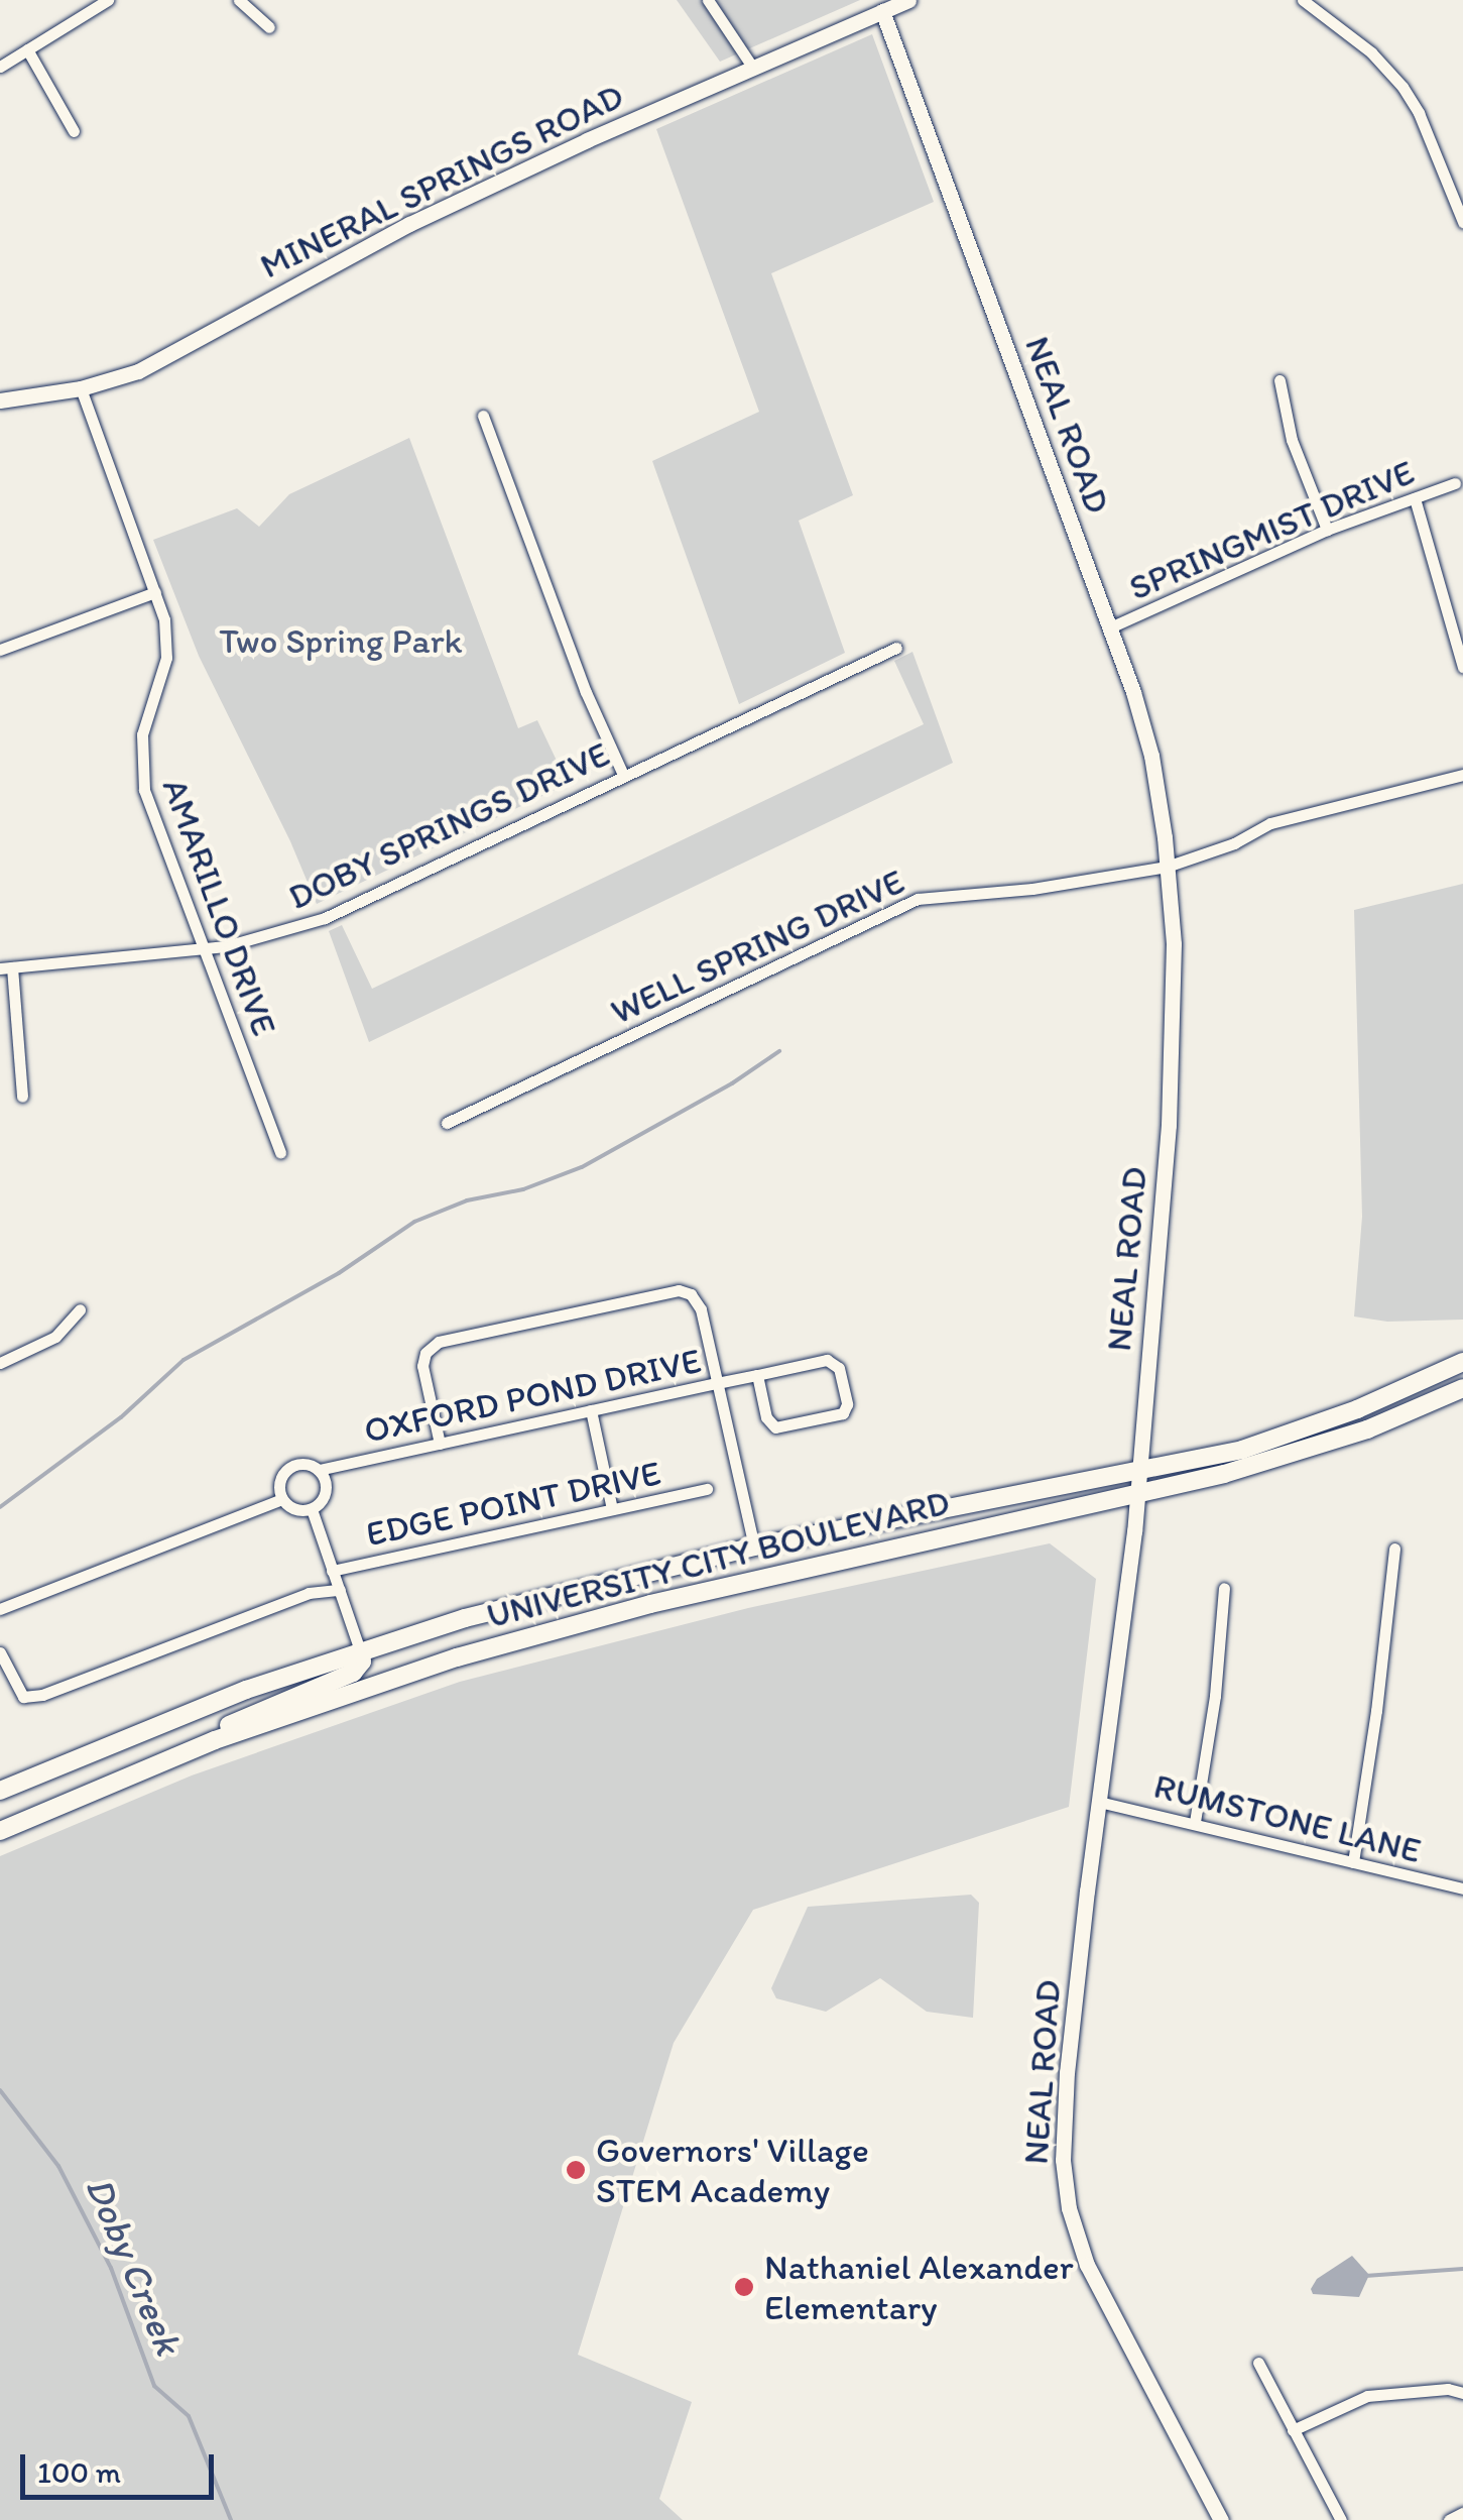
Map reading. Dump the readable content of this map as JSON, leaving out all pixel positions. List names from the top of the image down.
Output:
{
  "streets": {
    "main road": ["UNIVERSITY CITY BOULEVARD"],
    "street": [
      "MINERAL SPRINGS ROAD",
      "NEAL ROAD",
      "SPRINGMIST DRIVE",
      "DOBY SPRINGS DRIVE",
      "AMARILLO DRIVE",
      "WELL SPRING DRIVE",
      "OXFORD POND DRIVE",
      "EDGE POINT DRIVE",
      "RUMSTONE LANE"
    ]
  },
  "crossings": [
    ["MINERAL SPRINGS ROAD", "NEAL ROAD"],
    ["MINERAL SPRINGS ROAD", "AMARILLO DRIVE"],
    ["NEAL ROAD", "SPRINGMIST DRIVE"],
    ["NEAL ROAD", "WELL SPRING DRIVE"],
    ["NEAL ROAD", "UNIVERSITY CITY BOULEVARD"],
    ["NEAL ROAD", "RUMSTONE LANE"],
    ["DOBY SPRINGS DRIVE", "AMARILLO DRIVE"]
  ],
  "water": ["Doby Creek"],
  "parks": ["Two Spring Park"],
  "places": ["Governors' Village STEM Academy", "Nathaniel Alexander Elementary"],
  "scale_bar": "100 m"
}
